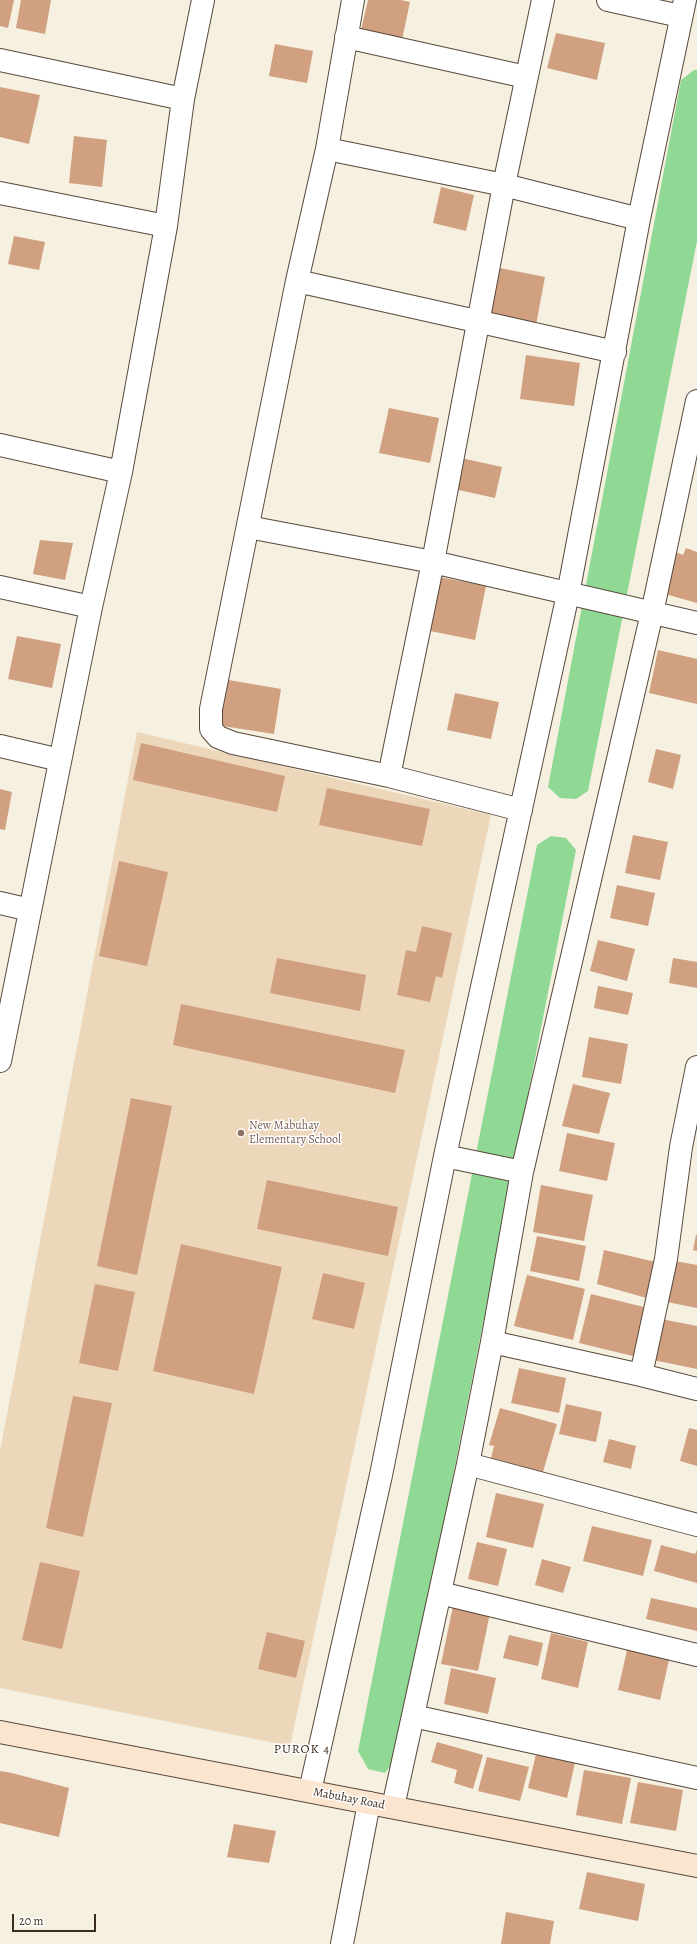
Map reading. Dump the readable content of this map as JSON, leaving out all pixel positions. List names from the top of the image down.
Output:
{
  "streets": {
    "street": ["Mabuhay Road"]
  },
  "districts": ["PUROK 4"],
  "places": ["New Mabuhay Elementary School"],
  "scale_bar": "20 m"
}
